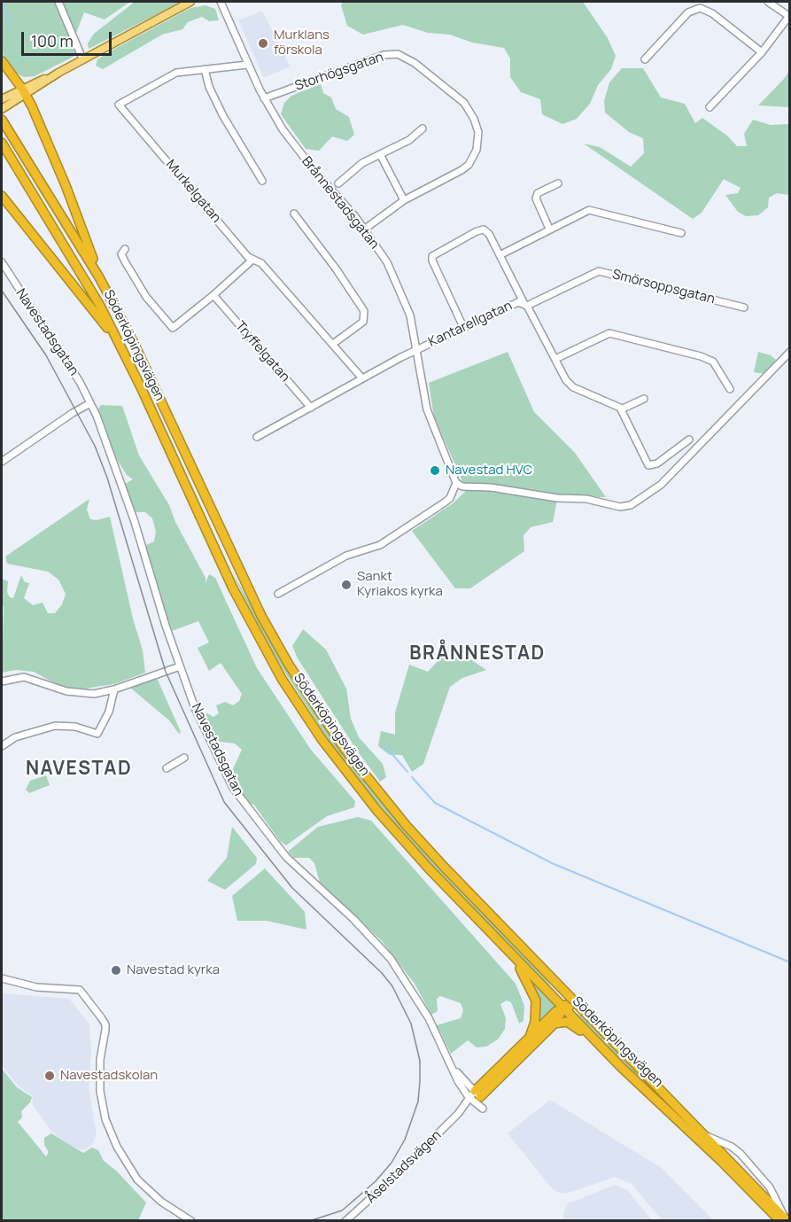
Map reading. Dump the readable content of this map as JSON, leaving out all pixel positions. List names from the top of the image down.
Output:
{
  "streets": {
    "highway": ["Söderköpingsvägen"],
    "street": [
      "Storhögsgatan",
      "Murkelgatan",
      "Brånnestadsgatan",
      "Smörsoppsgatan",
      "Kantarellgatan",
      "Navestadsgatan",
      "Tryffelgatan",
      "Åselstadsvägen"
    ]
  },
  "crossings": [
    ["Storhögsgatan", "Brånnestadsgatan"],
    ["Murkelgatan", "Brånnestadsgatan"],
    ["Brånnestadsgatan", "Kantarellgatan"],
    ["Smörsoppsgatan", "Kantarellgatan"],
    ["Navestadsgatan", "Åselstadsvägen"]
  ],
  "districts": ["BRÅNNESTAD", "NAVESTAD"],
  "places": [
    "Murklans förskola",
    "Navestad HVC",
    "Sankt Kyriakos kyrka",
    "Navestad kyrka",
    "Navestadskolan"
  ],
  "scale_bar": "100 m"
}
